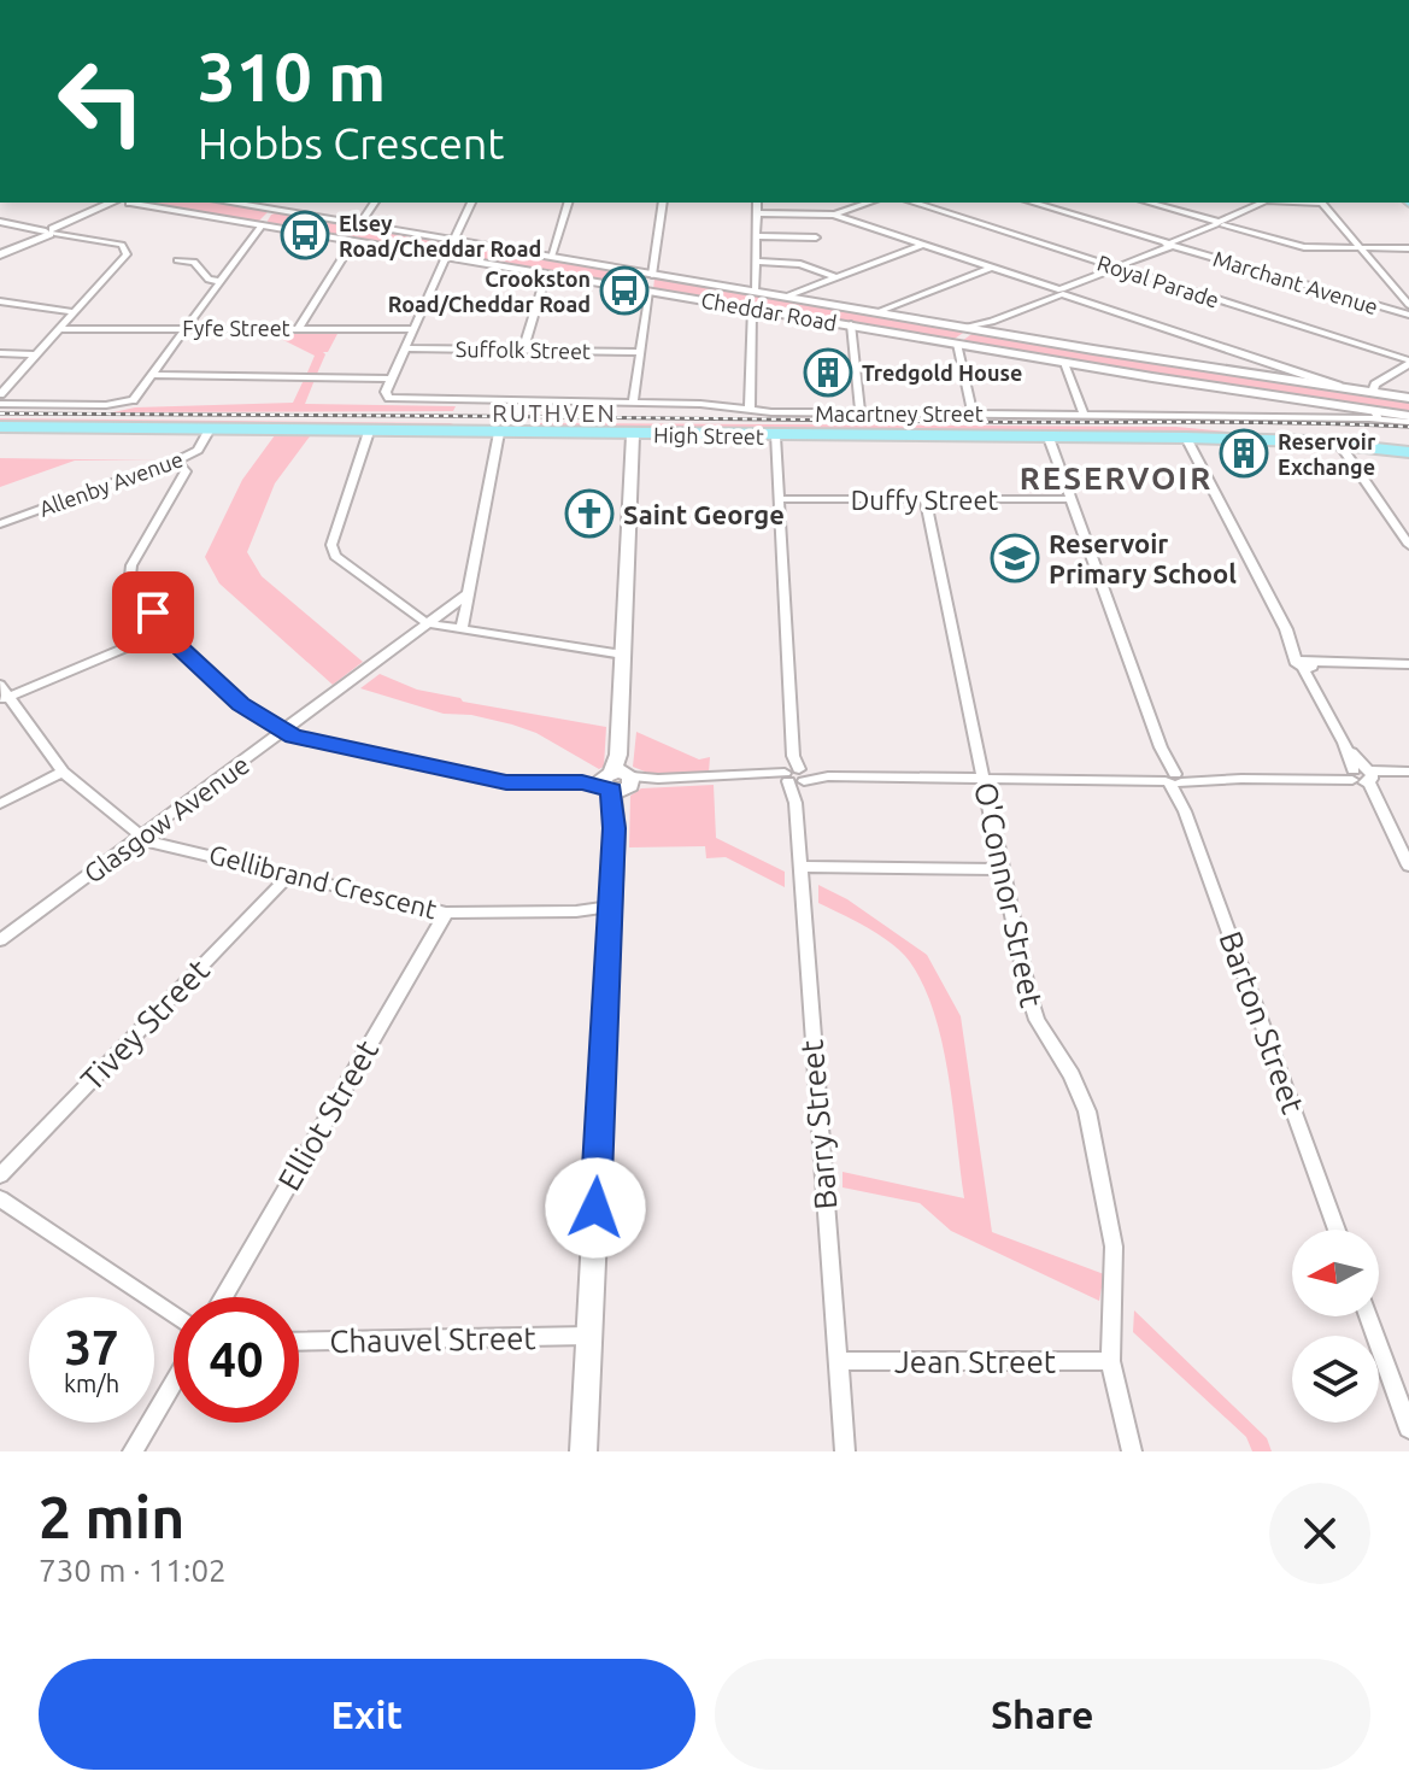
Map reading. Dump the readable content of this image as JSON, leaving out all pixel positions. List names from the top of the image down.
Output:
{
  "streets": {
    "main road": ["Cheddar Road", "High Street"],
    "street": [
      "Royal Parade",
      "Marchant Avenue",
      "Fyfe Street",
      "Suffolk Street",
      "Macartney Street",
      "Allenby Avenue",
      "Duffy Street",
      "Glasgow Avenue",
      "Gellibrand Crescent",
      "O'Connor Street",
      "Barton Street",
      "Tivey Street",
      "Elliot Street",
      "Barry Street",
      "Chauvel Street",
      "Jean Street"
    ]
  },
  "crossings": [
    ["Cheddar Road", "Macartney Street"],
    ["High Street", "Allenby Avenue"],
    ["High Street", "Barton Street"],
    ["High Street", "Barry Street"],
    ["Duffy Street", "O'Connor Street"],
    ["Duffy Street", "Barton Street"],
    ["Duffy Street", "Barry Street"],
    ["Glasgow Avenue", "Gellibrand Crescent"],
    ["Gellibrand Crescent", "Tivey Street"],
    ["Gellibrand Crescent", "Elliot Street"],
    ["O'Connor Street", "Jean Street"],
    ["Barry Street", "Jean Street"]
  ],
  "districts": ["RUTHVEN", "RESERVOIR"],
  "places": {
    "bus stop": ["Elsey Road/Cheddar Road", "Crookston Road/Cheddar Road"],
    "building": ["Tredgold House", "Reservoir Exchange"],
    "church": ["Saint George"],
    "school or university": ["Reservoir Primary School"]
  },
  "north": "left",
  "page": {
    "turn": ["310 m", "Hobbs Crescent"],
    "speed": "37 km/h",
    "limit": "40",
    "heading": ["2 min", "730 m · 11:02"],
    "buttons": ["Exit", "Share"]
  }
}
